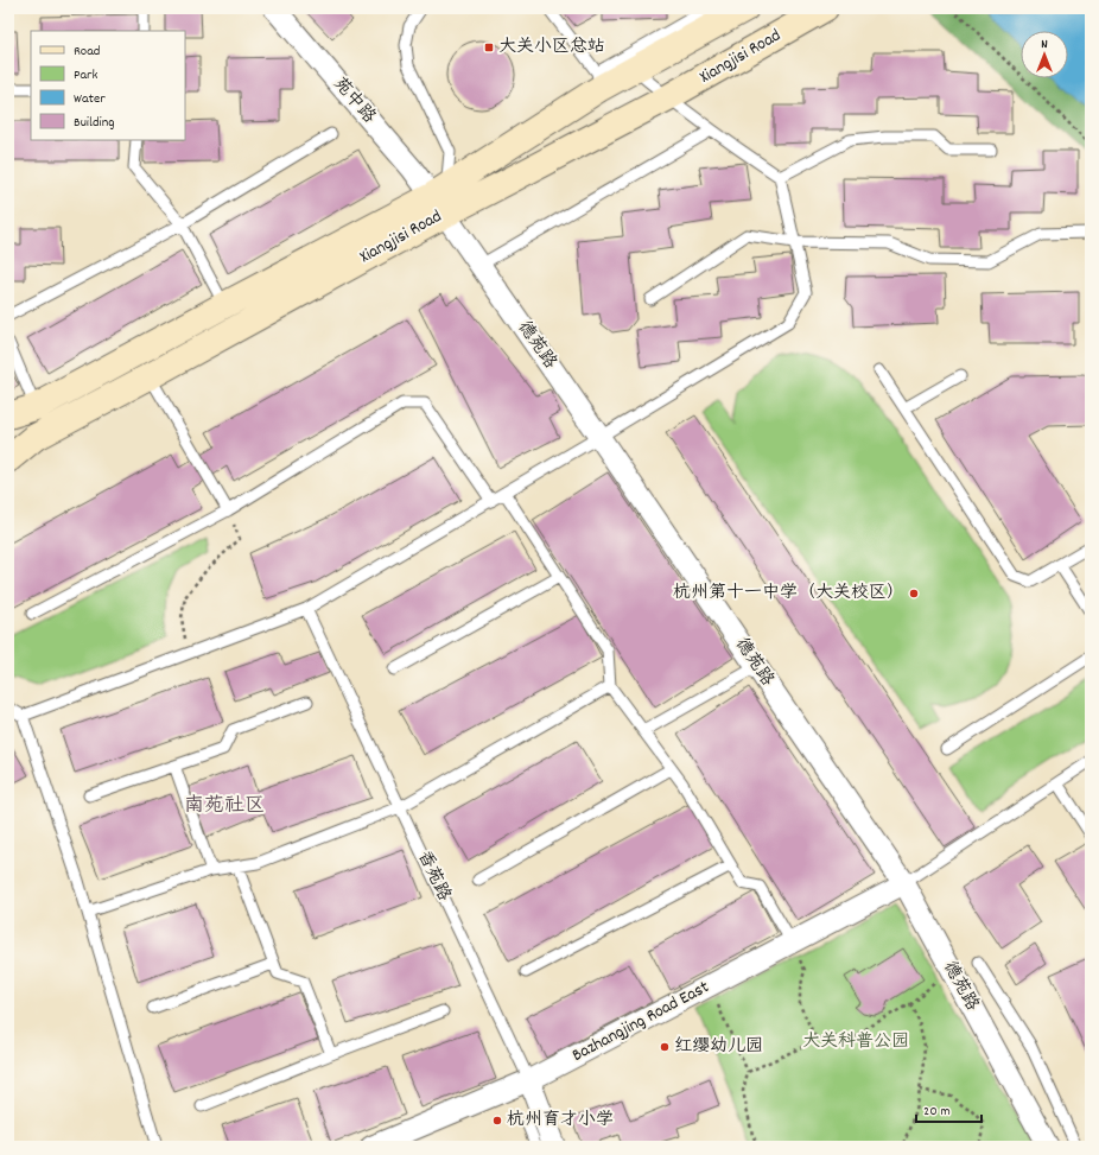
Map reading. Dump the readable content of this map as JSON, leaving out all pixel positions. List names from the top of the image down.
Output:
{
  "streets": {
    "main road": ["Xiangjisi Road"],
    "street": [
      "苑中路",
      "德苑路",
      "香苑路",
      "Bazhangjing Road East"
    ]
  },
  "crossings": [
    ["Xiangjisi Road", "苑中路"],
    ["Xiangjisi Road", "德苑路"],
    ["苑中路", "德苑路"],
    ["德苑路", "Bazhangjing Road East"],
    ["香苑路", "Bazhangjing Road East"]
  ],
  "districts": ["南苑社区"],
  "parks": ["大关科普公园"],
  "places": {
    "transit": ["大关小区总站"],
    "other": ["杭州第十一中学（大关校区）", "红缨幼儿园", "杭州育才小学"]
  },
  "legend": [
    "Road",
    "Park",
    "Water",
    "Building"
  ],
  "scale_bar": "20 m",
  "north": "top"
}
